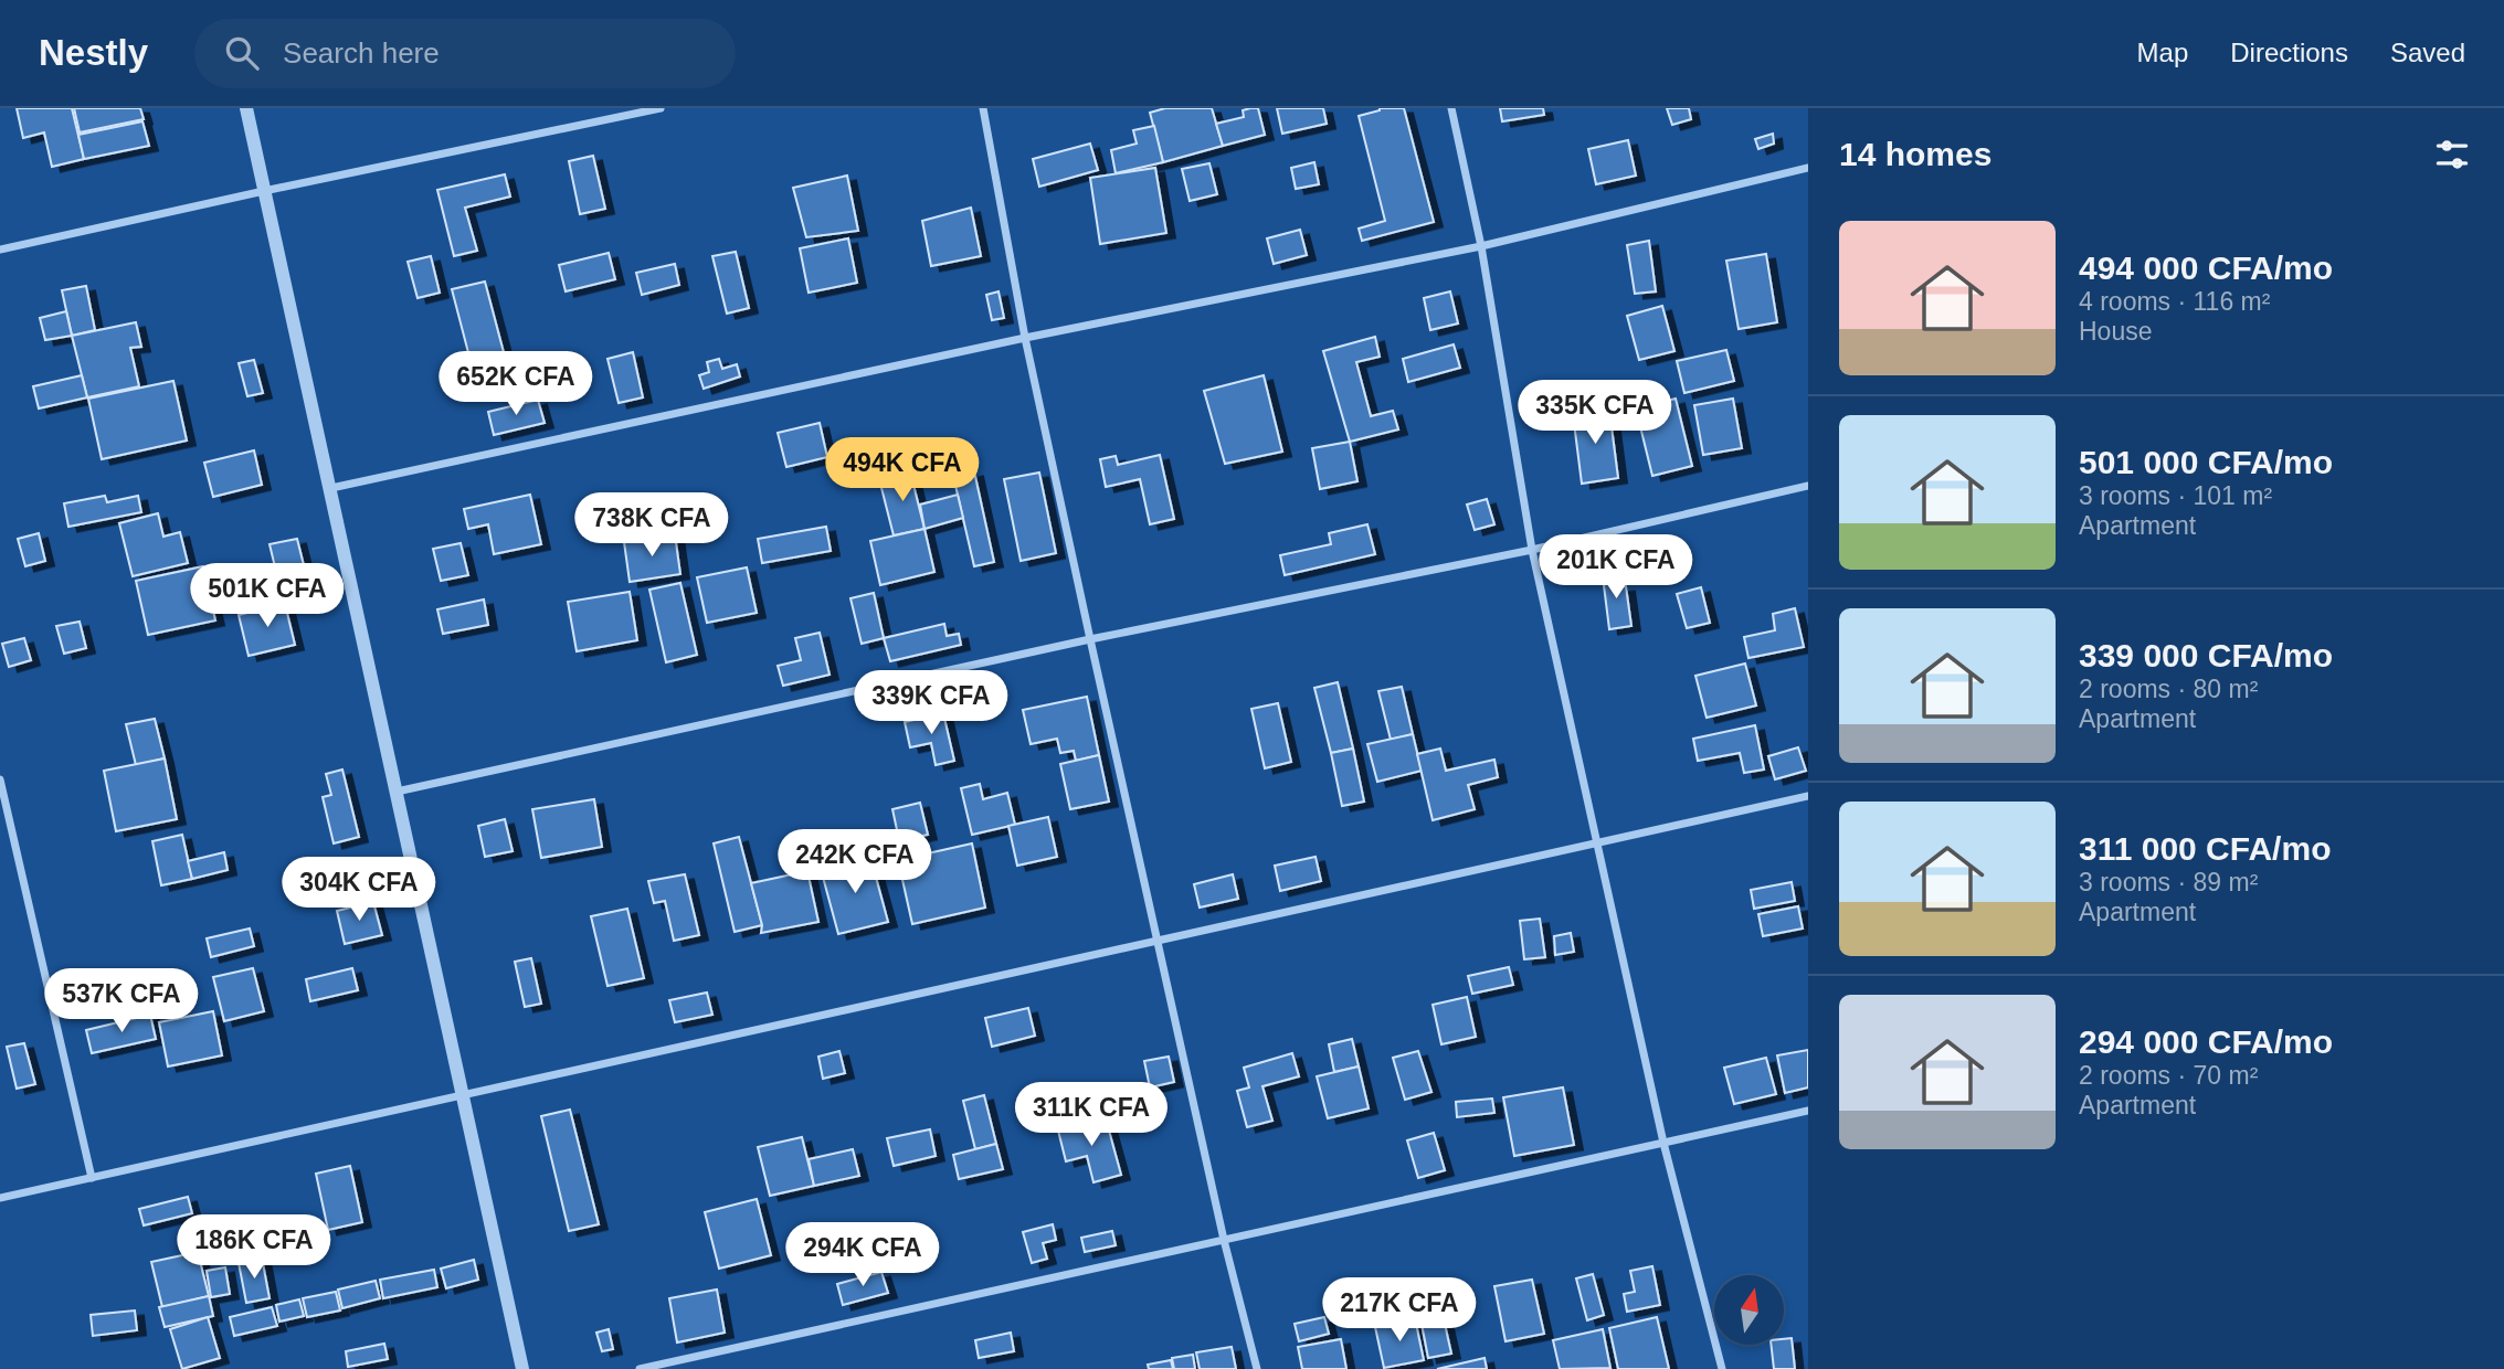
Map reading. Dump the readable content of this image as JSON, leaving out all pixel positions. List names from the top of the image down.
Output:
{
  "north": "top",
  "page": {
    "header": "Nestly",
    "search": "Search here",
    "nav": ["Map", "Directions", "Saved"],
    "heading": "14 homes",
    "list": [
      {
        "name": "494 000 CFA/mo",
        "note": "4 rooms · 116 m² · House"
      },
      {
        "name": "501 000 CFA/mo",
        "note": "3 rooms · 101 m² · Apartment"
      },
      {
        "name": "339 000 CFA/mo",
        "note": "2 rooms · 80 m² · Apartment"
      },
      {
        "name": "311 000 CFA/mo",
        "note": "3 rooms · 89 m² · Apartment"
      },
      {
        "name": "294 000 CFA/mo",
        "note": "2 rooms · 70 m² · Apartment"
      }
    ],
    "price": [
      "652K CFA",
      "335K CFA",
      "494K CFA",
      "738K CFA",
      "201K CFA",
      "501K CFA",
      "339K CFA",
      "242K CFA",
      "304K CFA",
      "537K CFA",
      "311K CFA",
      "186K CFA",
      "294K CFA",
      "217K CFA"
    ]
  }
}
